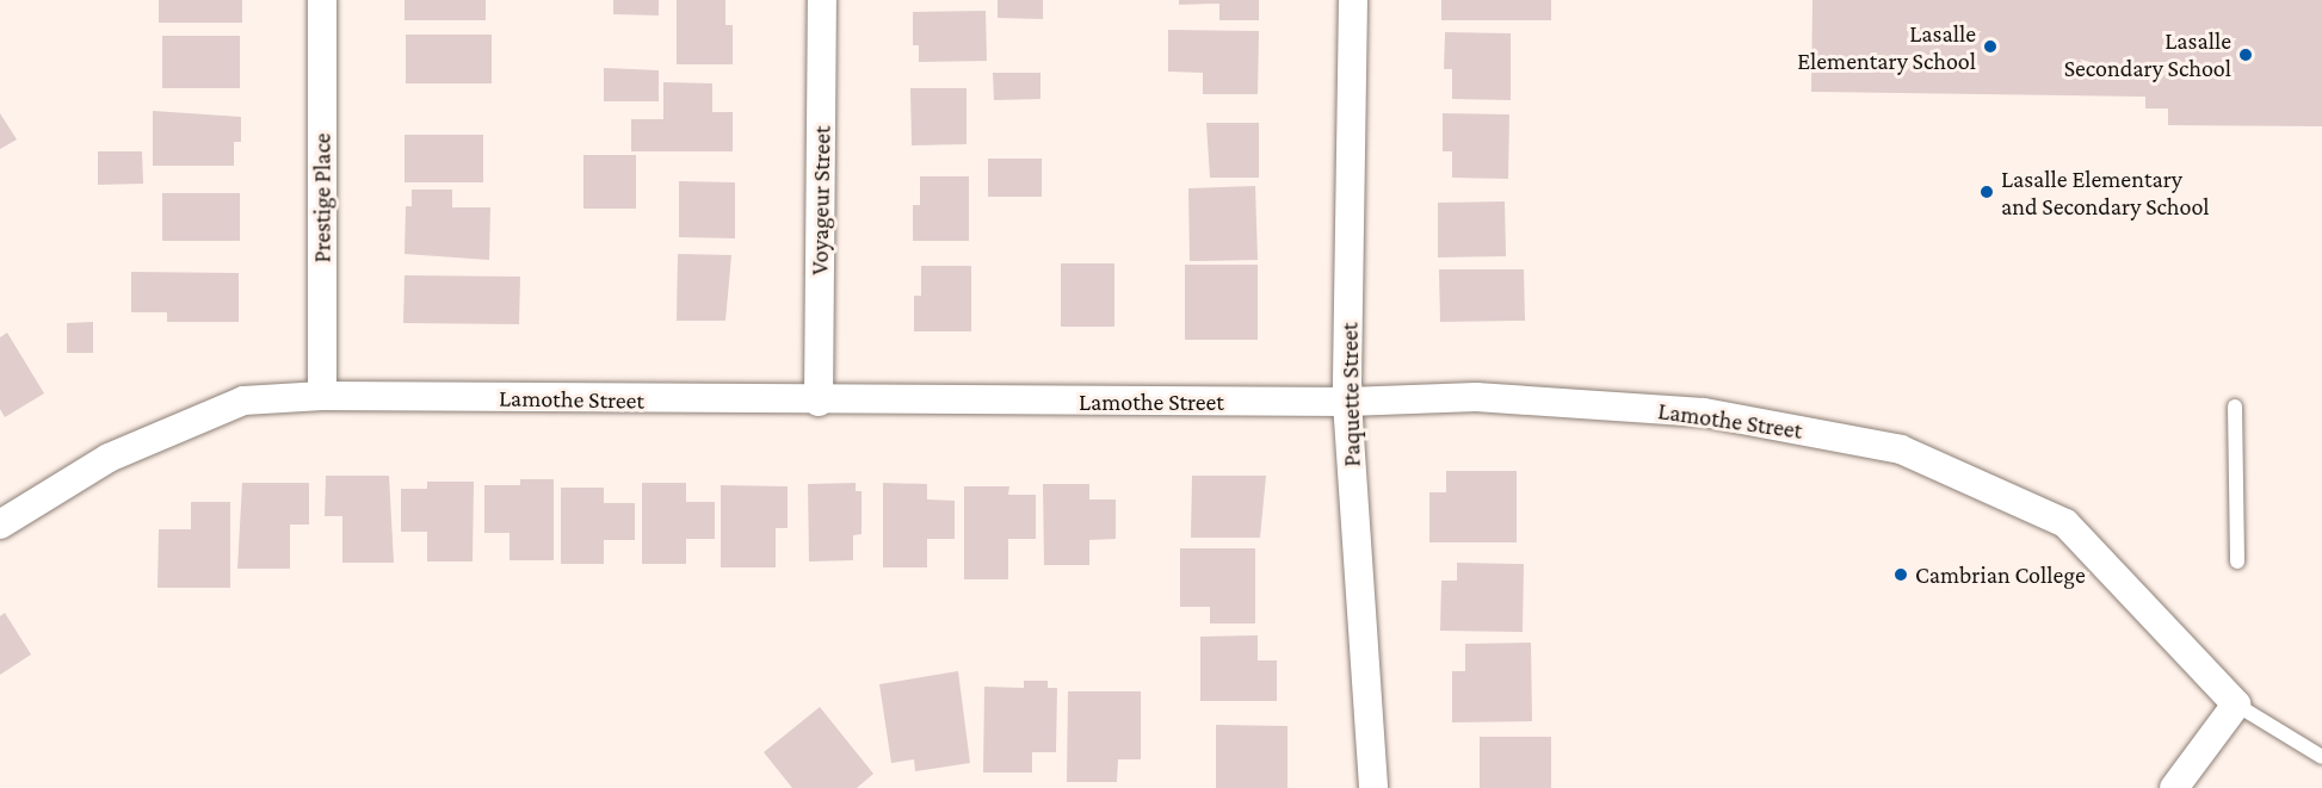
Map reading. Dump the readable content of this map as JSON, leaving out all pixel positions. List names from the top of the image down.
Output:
{
  "streets": {
    "street": [
      "Prestige Place",
      "Voyageur Street",
      "Paquette Street",
      "Lamothe Street"
    ]
  },
  "crossings": [
    ["Prestige Place", "Lamothe Street"],
    ["Voyageur Street", "Lamothe Street"],
    ["Paquette Street", "Lamothe Street"]
  ],
  "places": [
    "Lasalle Elementary School",
    "Lasalle Secondary School",
    "Lasalle Elementary and Secondary School",
    "Cambrian College"
  ]
}
